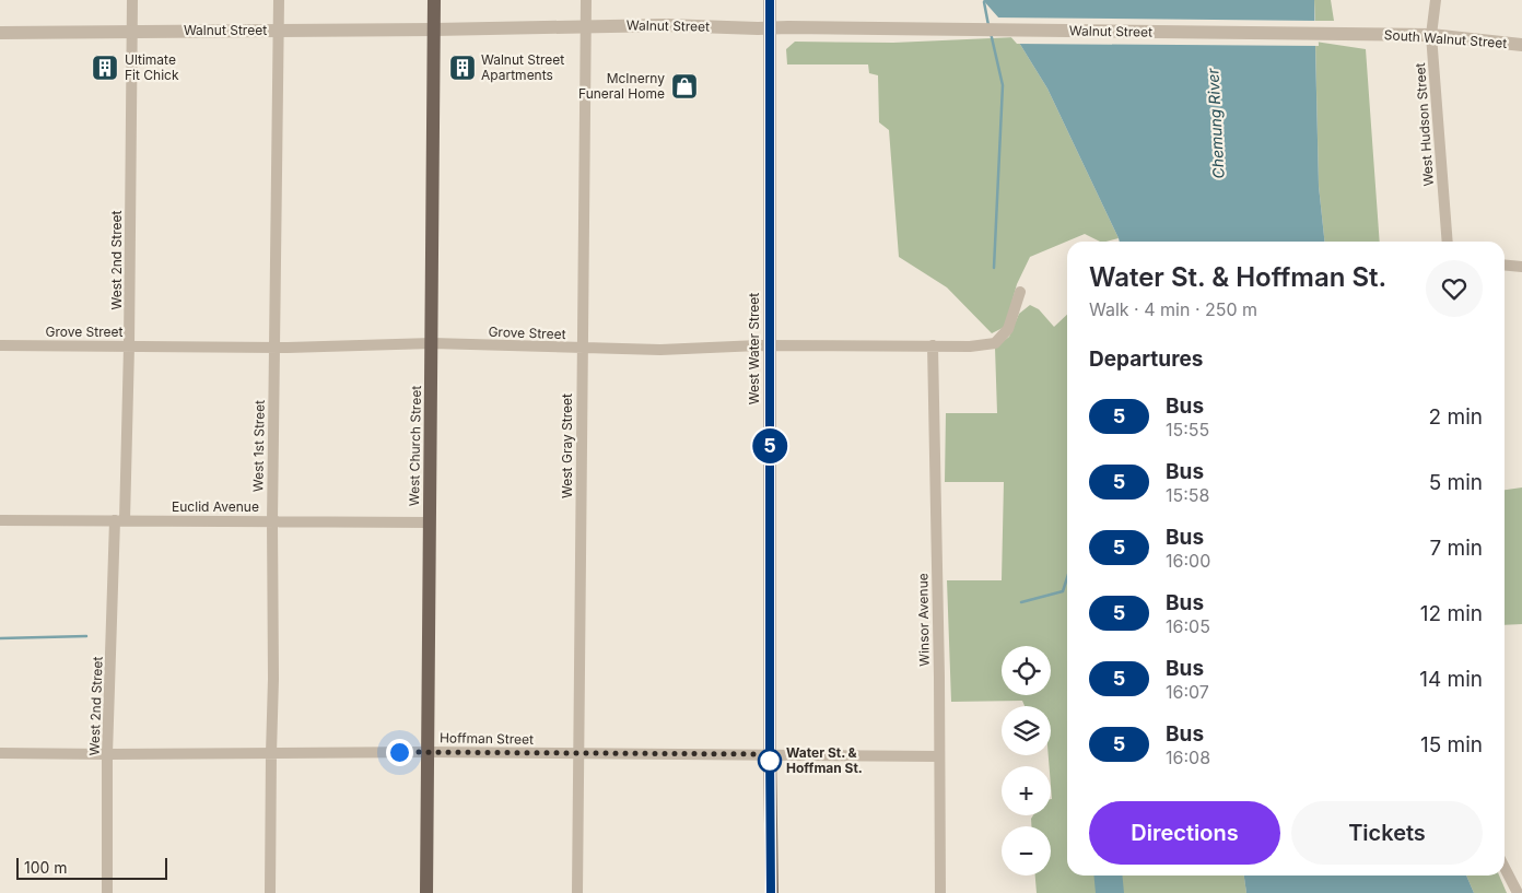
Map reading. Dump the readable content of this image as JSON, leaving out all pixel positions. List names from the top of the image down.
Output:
{
  "streets": {
    "main road": ["West Water Street", "West Church Street"],
    "street": [
      "Walnut Street",
      "South Walnut Street",
      "West Hudson Street",
      "West 2nd Street",
      "Grove Street",
      "West 1st Street",
      "West Gray Street",
      "Euclid Avenue",
      "Winsor Avenue",
      "Hoffman Street"
    ]
  },
  "crossings": [
    ["Walnut Street", "South Walnut Street"],
    ["Walnut Street", "West 2nd Street"],
    ["Walnut Street", "West Water Street"],
    ["Walnut Street", "West 1st Street"],
    ["Walnut Street", "West Church Street"],
    ["Walnut Street", "West Gray Street"],
    ["South Walnut Street", "West Hudson Street"],
    ["West 2nd Street", "Grove Street"],
    ["West 2nd Street", "Euclid Avenue"],
    ["West 2nd Street", "Hoffman Street"],
    ["Grove Street", "West Water Street"],
    ["Grove Street", "West 1st Street"],
    ["Grove Street", "West Church Street"],
    ["Grove Street", "West Gray Street"],
    ["Grove Street", "Winsor Avenue"],
    ["West Water Street", "Hoffman Street"],
    ["West 1st Street", "Euclid Avenue"],
    ["West 1st Street", "Hoffman Street"],
    ["West Church Street", "Euclid Avenue"],
    ["West Church Street", "Hoffman Street"],
    ["West Gray Street", "Hoffman Street"],
    ["Winsor Avenue", "Hoffman Street"]
  ],
  "water": ["Chemung River"],
  "places": {
    "building": ["Ultimate Fit Chick", "Walnut Street Apartments"],
    "shop": ["McInerny Funeral Home"],
    "other": ["Water St. & Hoffman St."]
  },
  "lines": ["bus line 5"],
  "scale_bar": "100 m",
  "page": {
    "on_map": "5",
    "heading": [
      ["Water St. & Hoffman St.", "Walk · 4 min · 250 m"],
      "Departures"
    ],
    "list": [
      {
        "mark": "5",
        "name": "Bus",
        "note": "15:55",
        "value": "2 min"
      },
      {
        "mark": "5",
        "name": "Bus",
        "note": "15:58",
        "value": "5 min"
      },
      {
        "mark": "5",
        "name": "Bus",
        "note": "16:00",
        "value": "7 min"
      },
      {
        "mark": "5",
        "name": "Bus",
        "note": "16:05",
        "value": "12 min"
      },
      {
        "mark": "5",
        "name": "Bus",
        "note": "16:07",
        "value": "14 min"
      },
      {
        "mark": "5",
        "name": "Bus",
        "note": "16:08",
        "value": "15 min"
      }
    ],
    "map_buttons": ["+", "−"],
    "buttons": ["Directions", "Tickets"],
    "scale": "100 m"
  }
}
